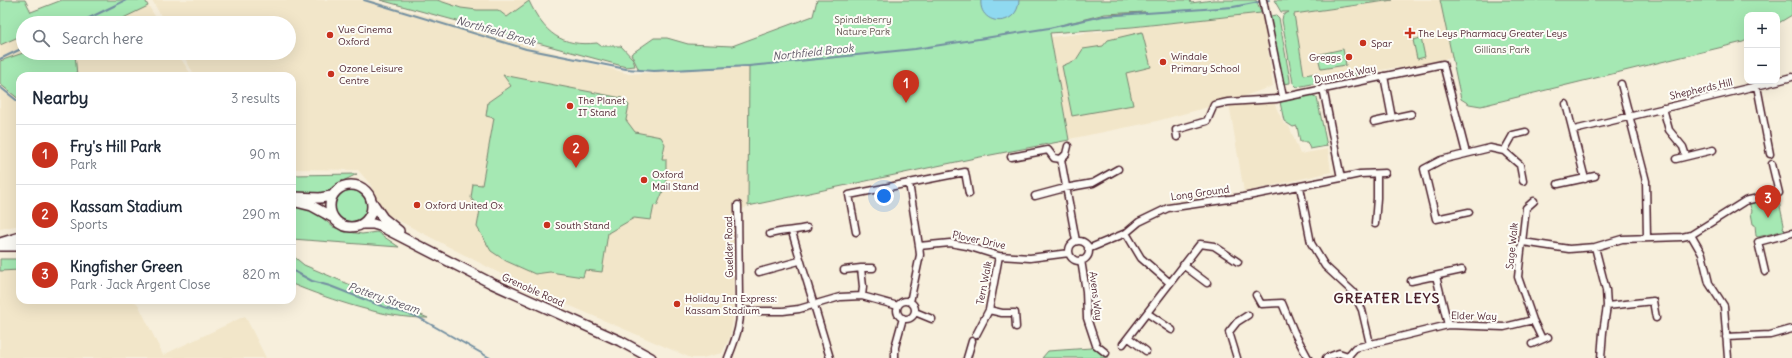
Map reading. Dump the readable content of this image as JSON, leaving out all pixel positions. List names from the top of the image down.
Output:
{
  "streets": {
    "street": [
      "Dunnock Way",
      "Shepherds Hill",
      "Long Ground",
      "Plover Drive",
      "Sage Walk",
      "Guelder Road",
      "Tern Walk",
      "Grenoble Road",
      "Avens Way",
      "Elder Way"
    ]
  },
  "crossings": [
    ["Long Ground", "Plover Drive"],
    ["Long Ground", "Avens Way"],
    ["Plover Drive", "Tern Walk"],
    ["Plover Drive", "Avens Way"],
    ["Sage Walk", "Elder Way"]
  ],
  "districts": ["GREATER LEYS"],
  "water": ["Northfield Brook", "Pottery Stream"],
  "parks": ["Spindleberry Nature Park", "Gillians Park"],
  "places": {
    "health": ["The Leys Pharmacy Greater Leys"],
    "other": [
      "Vue Cinema Oxford",
      "Spar",
      "Greggs",
      "Windale Primary School",
      "Ozone Leisure Centre",
      "The Planet IT Stand",
      "Oxford Mail Stand",
      "Oxford United Ox",
      "South Stand",
      "Holiday Inn Express: Kassam Stadium"
    ]
  },
  "page": {
    "map_buttons": ["+", "−"],
    "search": "Search here",
    "pins": ["1", "2", "3"],
    "heading": ["Nearby", "3 results"],
    "list": [
      {
        "mark": "1",
        "name": "Fry's Hill Park",
        "note": "Park",
        "value": "90 m"
      },
      {
        "mark": "2",
        "name": "Kassam Stadium",
        "note": "Sports",
        "value": "290 m"
      },
      {
        "mark": "3",
        "name": "Kingfisher Green",
        "note": "Park · Jack Argent Close",
        "value": "820 m"
      }
    ]
  }
}
